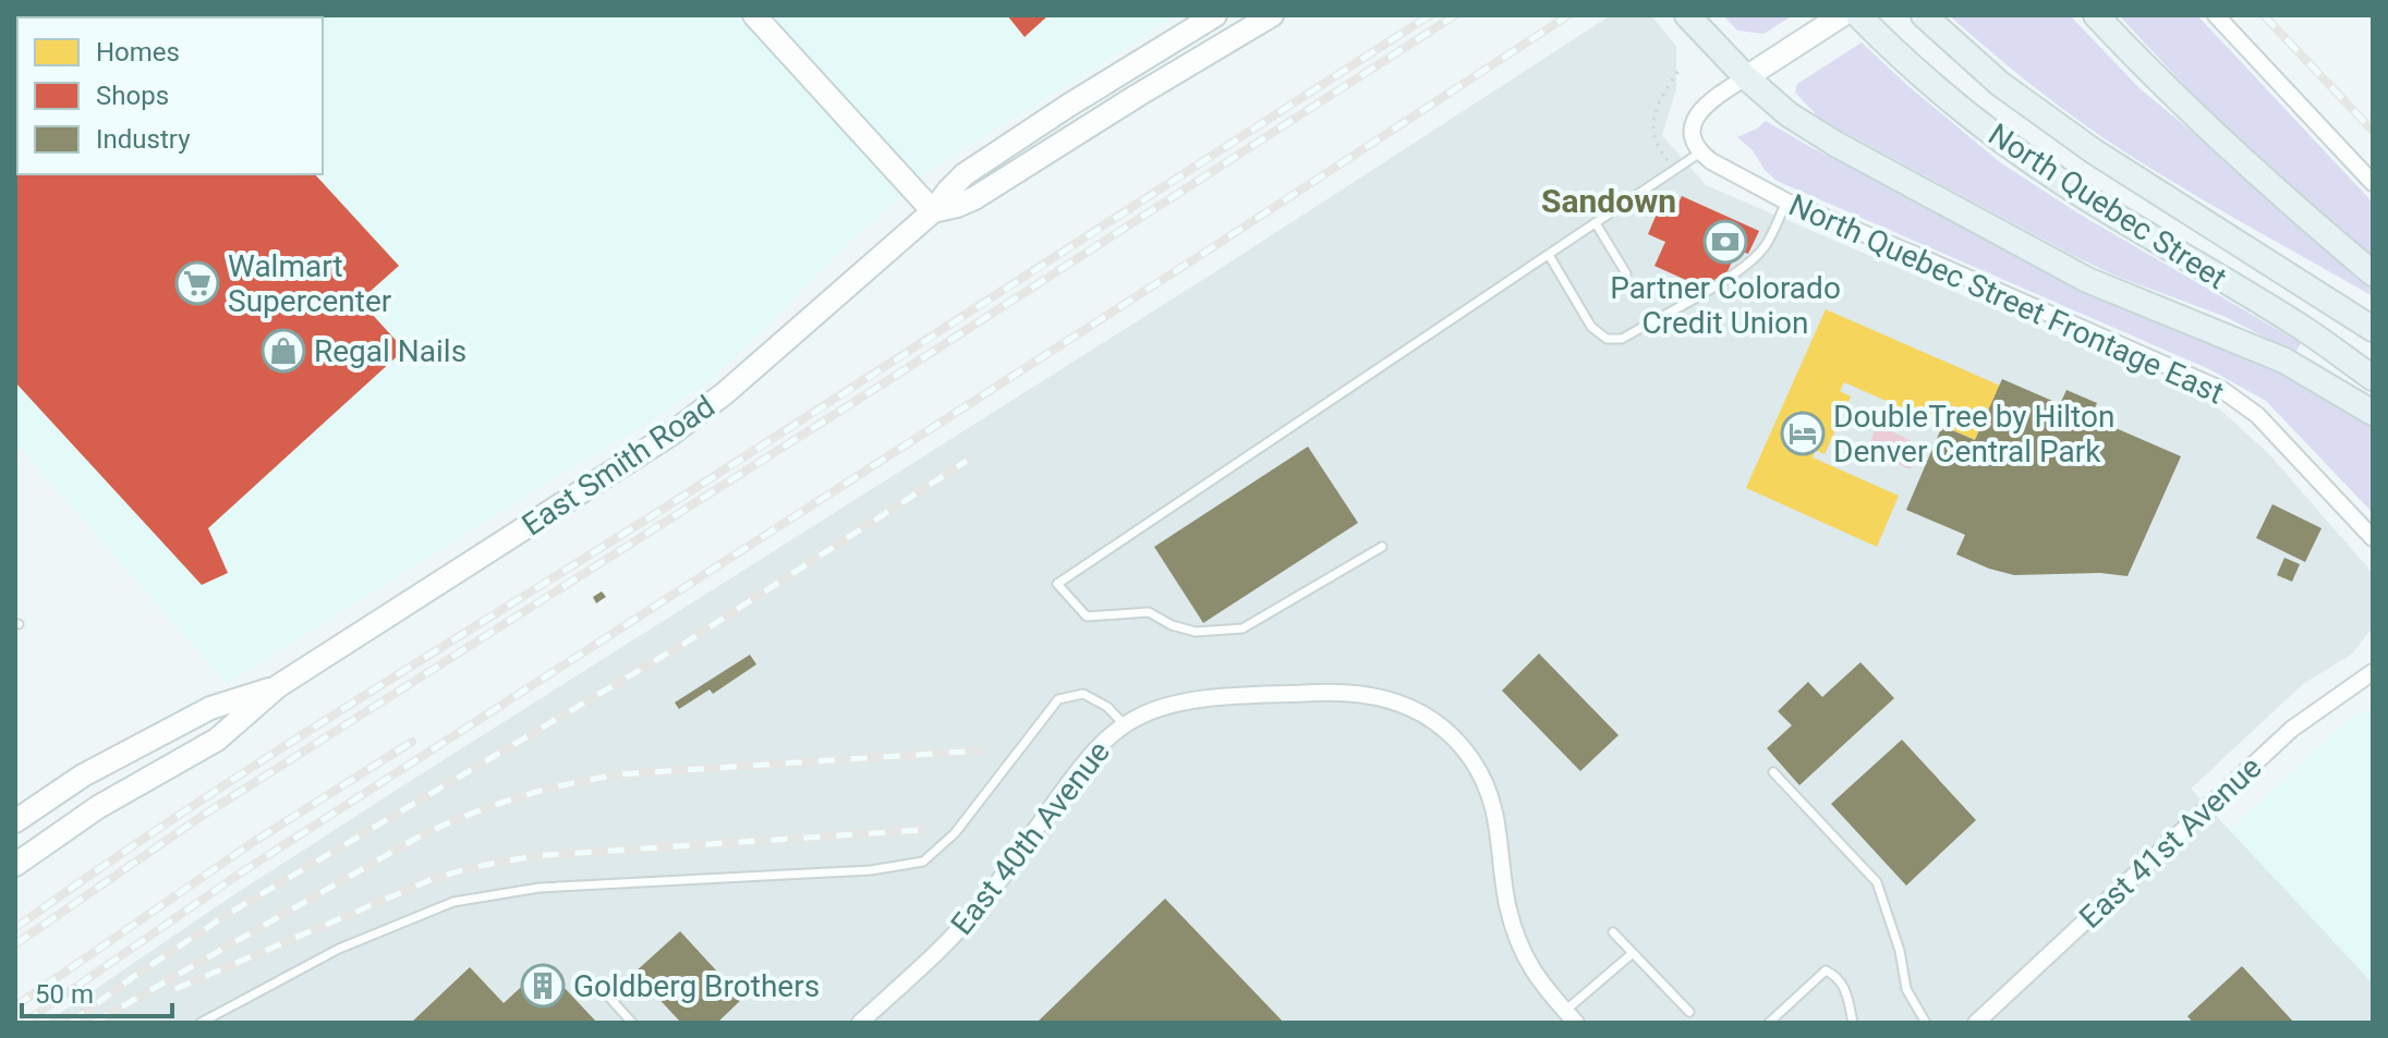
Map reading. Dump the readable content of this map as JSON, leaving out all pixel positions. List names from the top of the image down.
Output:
{
  "streets": {
    "main road": ["North Quebec Street"],
    "street": [
      "North Quebec Street Frontage East",
      "East Smith Road",
      "East 40th Avenue",
      "East 41st Avenue"
    ]
  },
  "districts": ["Sandown"],
  "places": {
    "bank": ["Partner Colorado Credit Union"],
    "supermarket": ["Walmart Supercenter"],
    "shop": ["Regal Nails"],
    "hotel": ["DoubleTree by Hilton Denver Central Park"],
    "building": ["Goldberg Brothers"]
  },
  "legend": ["Homes", "Shops", "Industry"],
  "scale_bar": "50 m"
}
